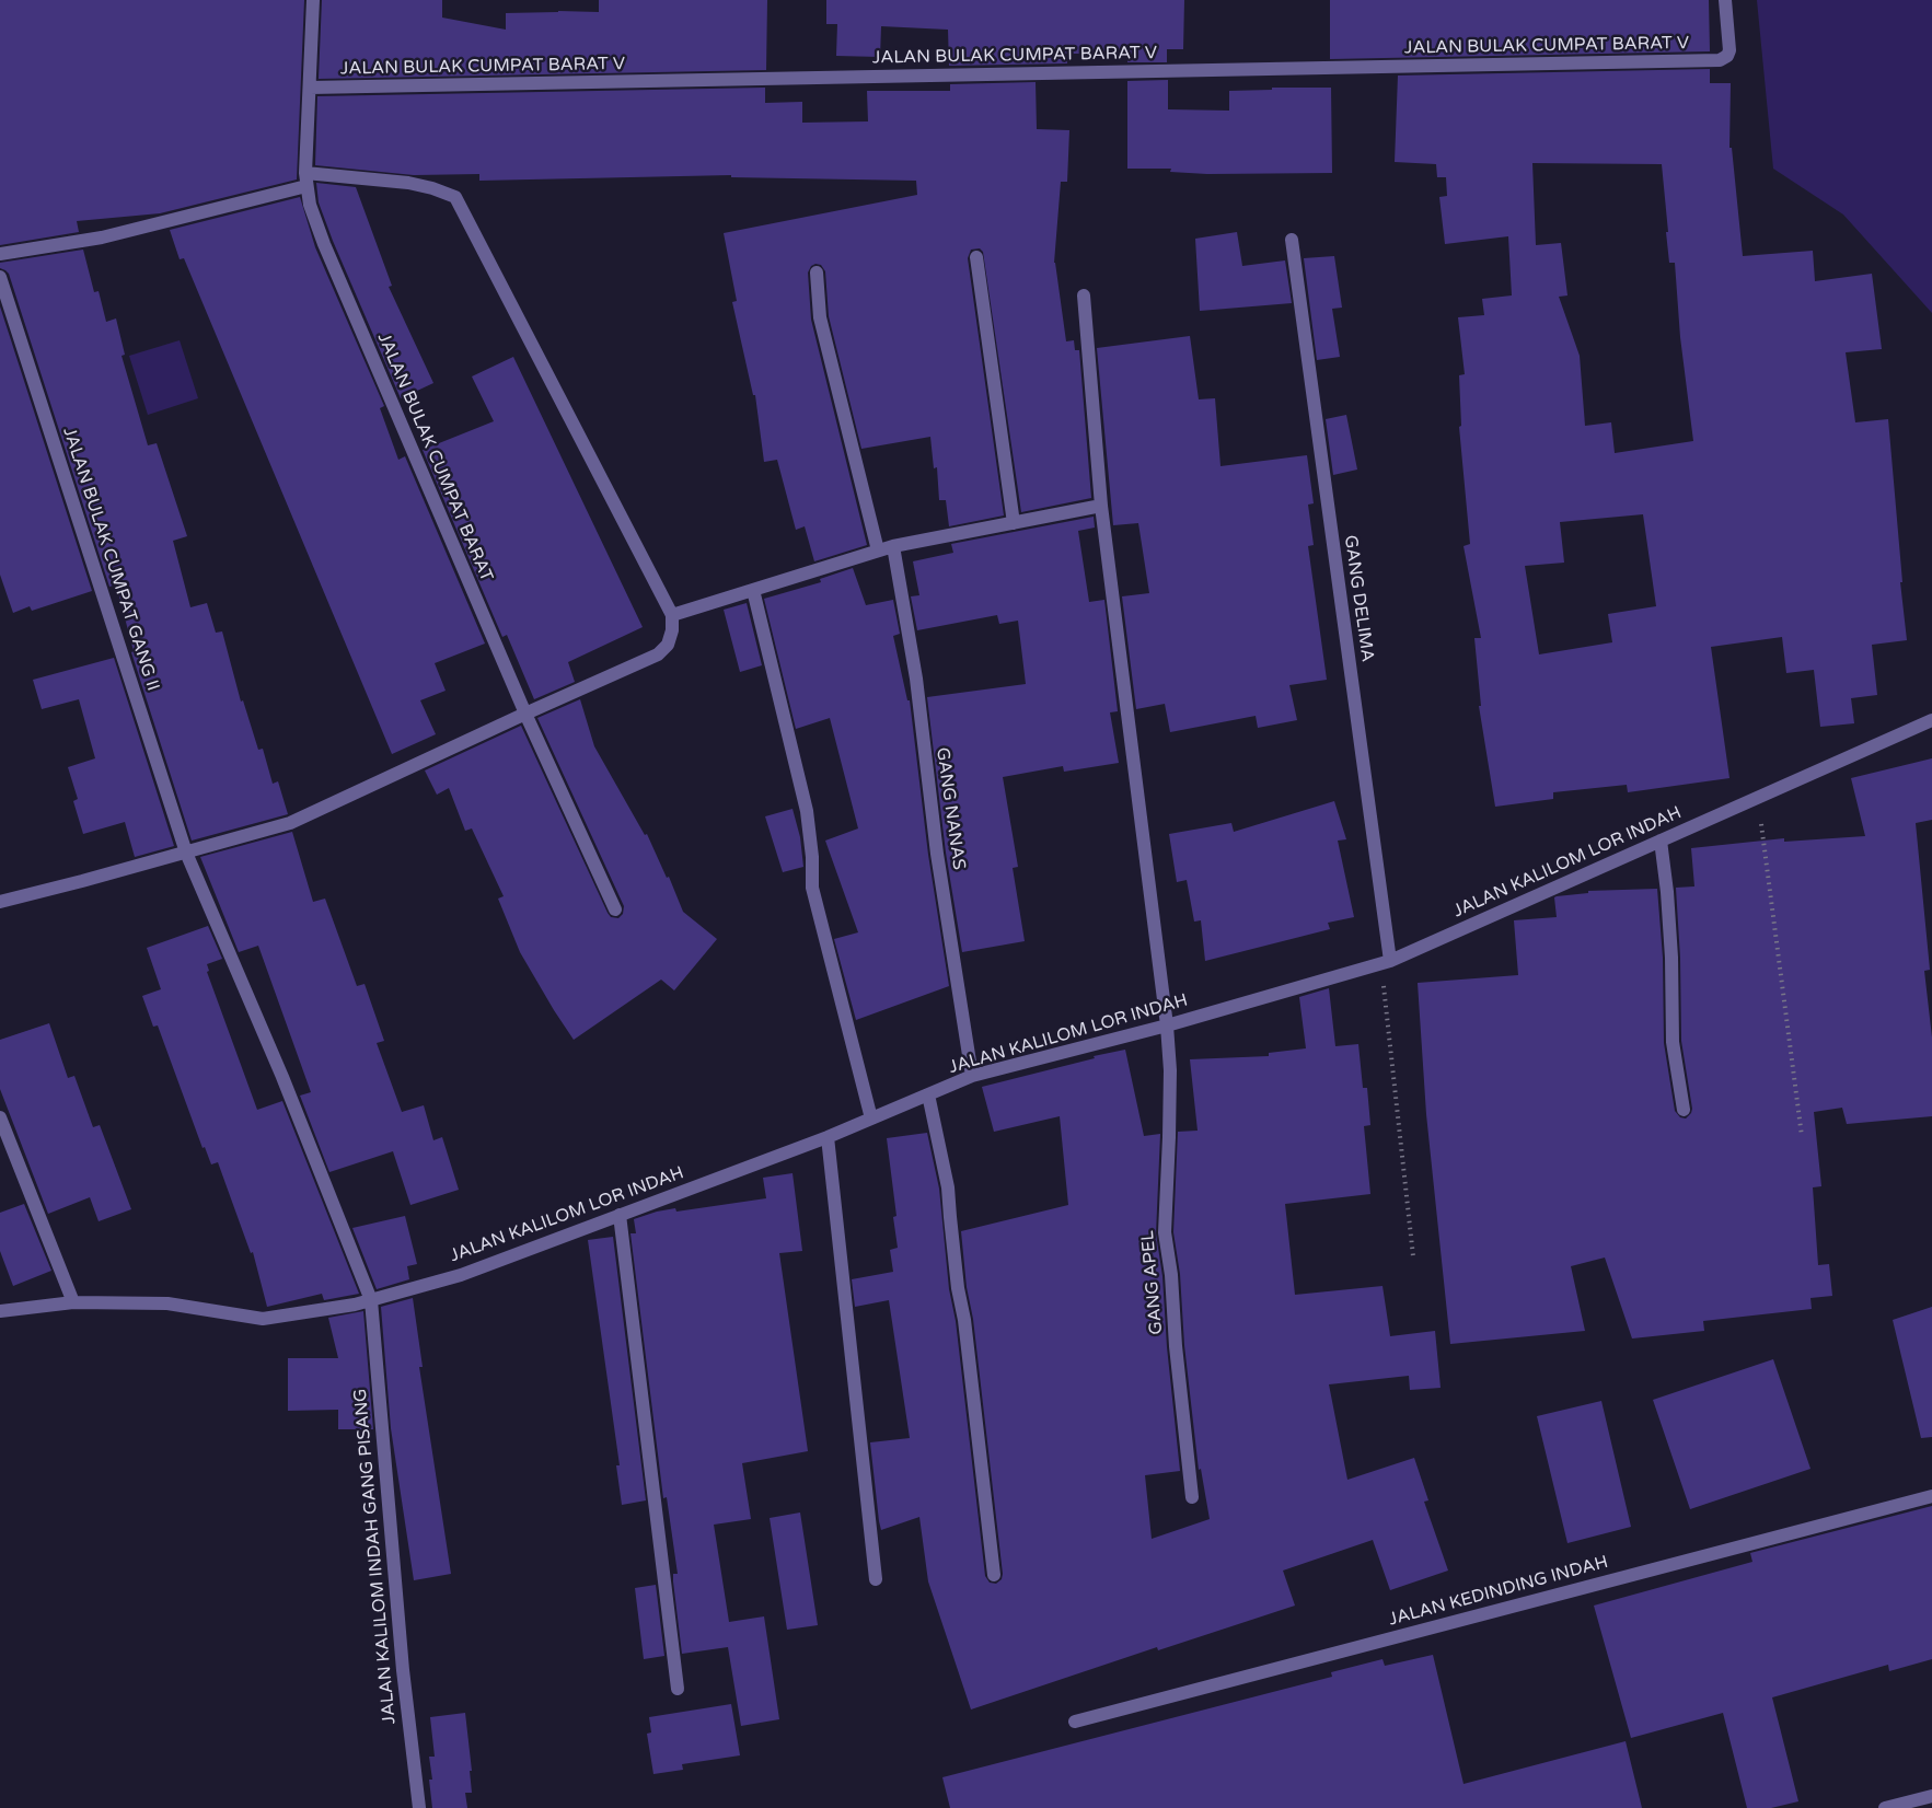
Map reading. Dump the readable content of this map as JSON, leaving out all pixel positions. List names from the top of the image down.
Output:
{
  "streets": {
    "street": [
      "JALAN BULAK CUMPAT BARAT V",
      "JALAN BULAK CUMPAT BARAT",
      "JALAN BULAK CUMPAT GANG II",
      "GANG DELIMA",
      "GANG NANAS",
      "JALAN KALILOM LOR INDAH",
      "GANG APEL",
      "JALAN KALILOM INDAH GANG PISANG",
      "JALAN KEDINDING INDAH"
    ]
  },
  "crossings": [
    ["JALAN BULAK CUMPAT BARAT V", "JALAN BULAK CUMPAT BARAT"],
    ["JALAN BULAK CUMPAT GANG II", "JALAN KALILOM LOR INDAH"],
    ["JALAN BULAK CUMPAT GANG II", "JALAN KALILOM INDAH GANG PISANG"],
    ["GANG DELIMA", "JALAN KALILOM LOR INDAH"],
    ["GANG NANAS", "JALAN KALILOM LOR INDAH"],
    ["JALAN KALILOM LOR INDAH", "GANG APEL"],
    ["JALAN KALILOM LOR INDAH", "JALAN KALILOM INDAH GANG PISANG"]
  ]
}
